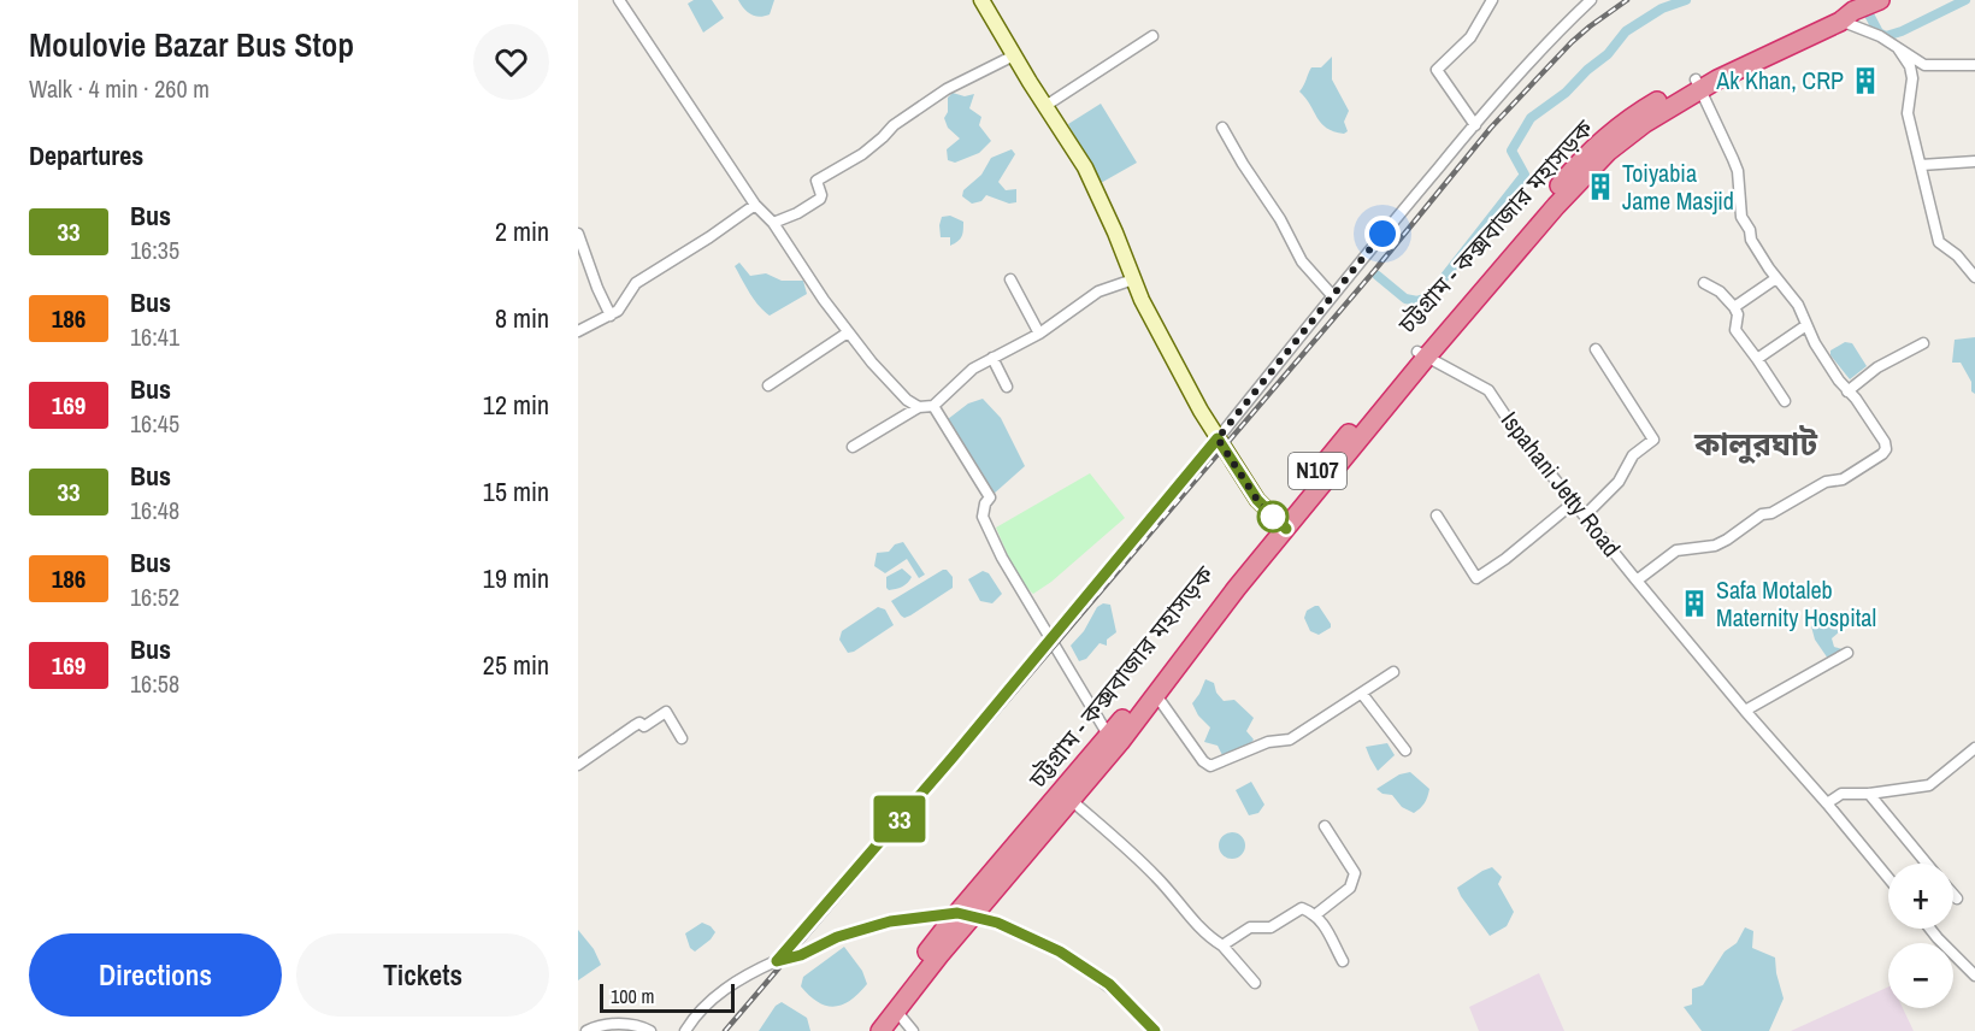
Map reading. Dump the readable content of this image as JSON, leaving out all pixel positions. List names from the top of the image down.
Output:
{
  "streets": {
    "highway": ["চট্টগ্রাম - কক্সবাজার মহাসড়ক", "N107"],
    "street": ["Ispahani Jetty Road"]
  },
  "crossings": [
    ["চট্টগ্রাম - কক্সবাজার মহাসড়ক", "N107"],
    ["চট্টগ্রাম - কক্সবাজার মহাসড়ক", "Ispahani Jetty Road"]
  ],
  "districts": ["কালুরঘাট"],
  "places": {
    "building": ["Ak Khan, CRP", "Toiyabia Jame Masjid", "Safa Motaleb Maternity Hospital"]
  },
  "lines": ["bus line 33"],
  "scale_bar": "100 m",
  "page": {
    "heading": [
      ["Moulovie Bazar Bus Stop", "Walk · 4 min · 260 m"],
      "Departures"
    ],
    "on_map": "33",
    "list": [
      {
        "mark": "33",
        "name": "Bus",
        "note": "16:35",
        "value": "2 min"
      },
      {
        "mark": "186",
        "name": "Bus",
        "note": "16:41",
        "value": "8 min"
      },
      {
        "mark": "169",
        "name": "Bus",
        "note": "16:45",
        "value": "12 min"
      },
      {
        "mark": "33",
        "name": "Bus",
        "note": "16:48",
        "value": "15 min"
      },
      {
        "mark": "186",
        "name": "Bus",
        "note": "16:52",
        "value": "19 min"
      },
      {
        "mark": "169",
        "name": "Bus",
        "note": "16:58",
        "value": "25 min"
      }
    ],
    "map_buttons": ["+", "−"],
    "buttons": ["Directions", "Tickets"],
    "scale": "100 m"
  }
}
